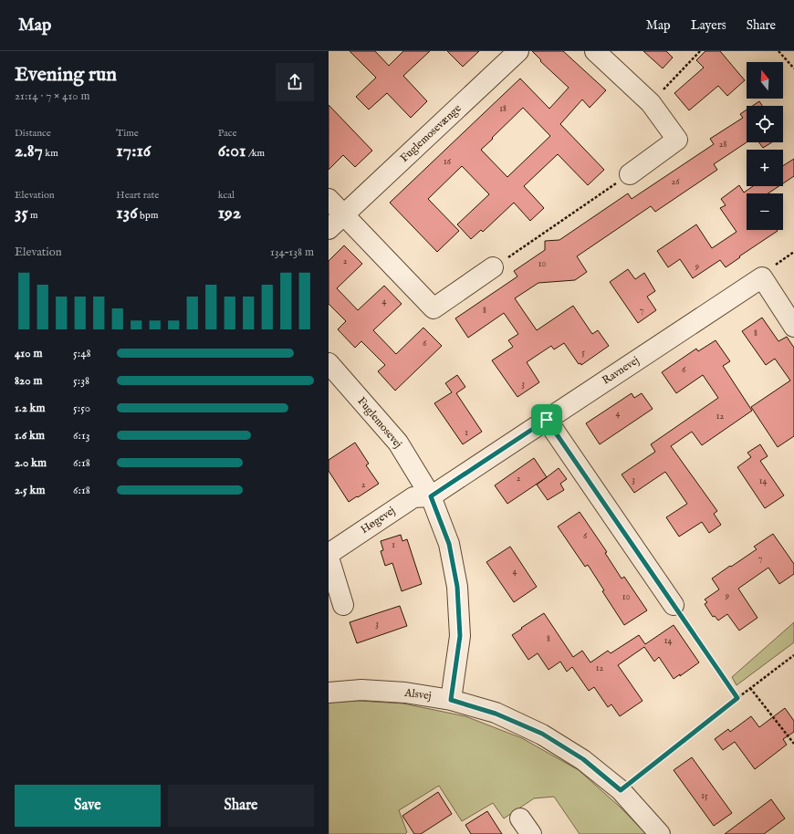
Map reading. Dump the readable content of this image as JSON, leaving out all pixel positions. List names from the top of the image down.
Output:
{
  "streets": {
    "street": [
      "Fuglemosevænge",
      "Ravnevej",
      "Fuglemosevej",
      "Høgevej",
      "Alsvej"
    ]
  },
  "crossings": [
    ["Ravnevej", "Fuglemosevej"],
    ["Ravnevej", "Høgevej"],
    ["Fuglemosevej", "Høgevej"],
    ["Fuglemosevej", "Alsvej"]
  ],
  "house_numbers": [
    "18",
    "28",
    "16",
    "26",
    "2",
    "10",
    "9",
    "4",
    "8",
    "7",
    "8",
    "6",
    "5",
    "6",
    "3",
    "4",
    "12",
    "1",
    "2",
    "3",
    "14",
    "2",
    "6",
    "1",
    "7",
    "4",
    "9",
    "10",
    "3",
    "8",
    "14",
    "12",
    "15"
  ],
  "north": "top",
  "page": {
    "header": "Map",
    "nav": ["Map", "Layers", "Share"],
    "heading": ["Evening run", "21:14 · 7 × 410 m"],
    "map_buttons": ["+", "−"],
    "stats": [
      ["Distance", "2.87 km"],
      ["Time", "17:16"],
      ["Pace", "6:01 /km"],
      ["Elevation", "35 m"],
      ["Heart rate", "136 bpm"],
      ["kcal", "192"]
    ],
    "chart": ["Elevation", "134–138 m"],
    "list": [
      {
        "name": "410 m",
        "note": "5:48"
      },
      {
        "name": "820 m",
        "note": "5:38"
      },
      {
        "name": "1.2 km",
        "note": "5:50"
      },
      {
        "name": "1.6 km",
        "note": "6:13"
      },
      {
        "name": "2.0 km",
        "note": "6:18"
      },
      {
        "name": "2.5 km",
        "note": "6:18"
      }
    ],
    "buttons": ["Save", "Share"]
  }
}
